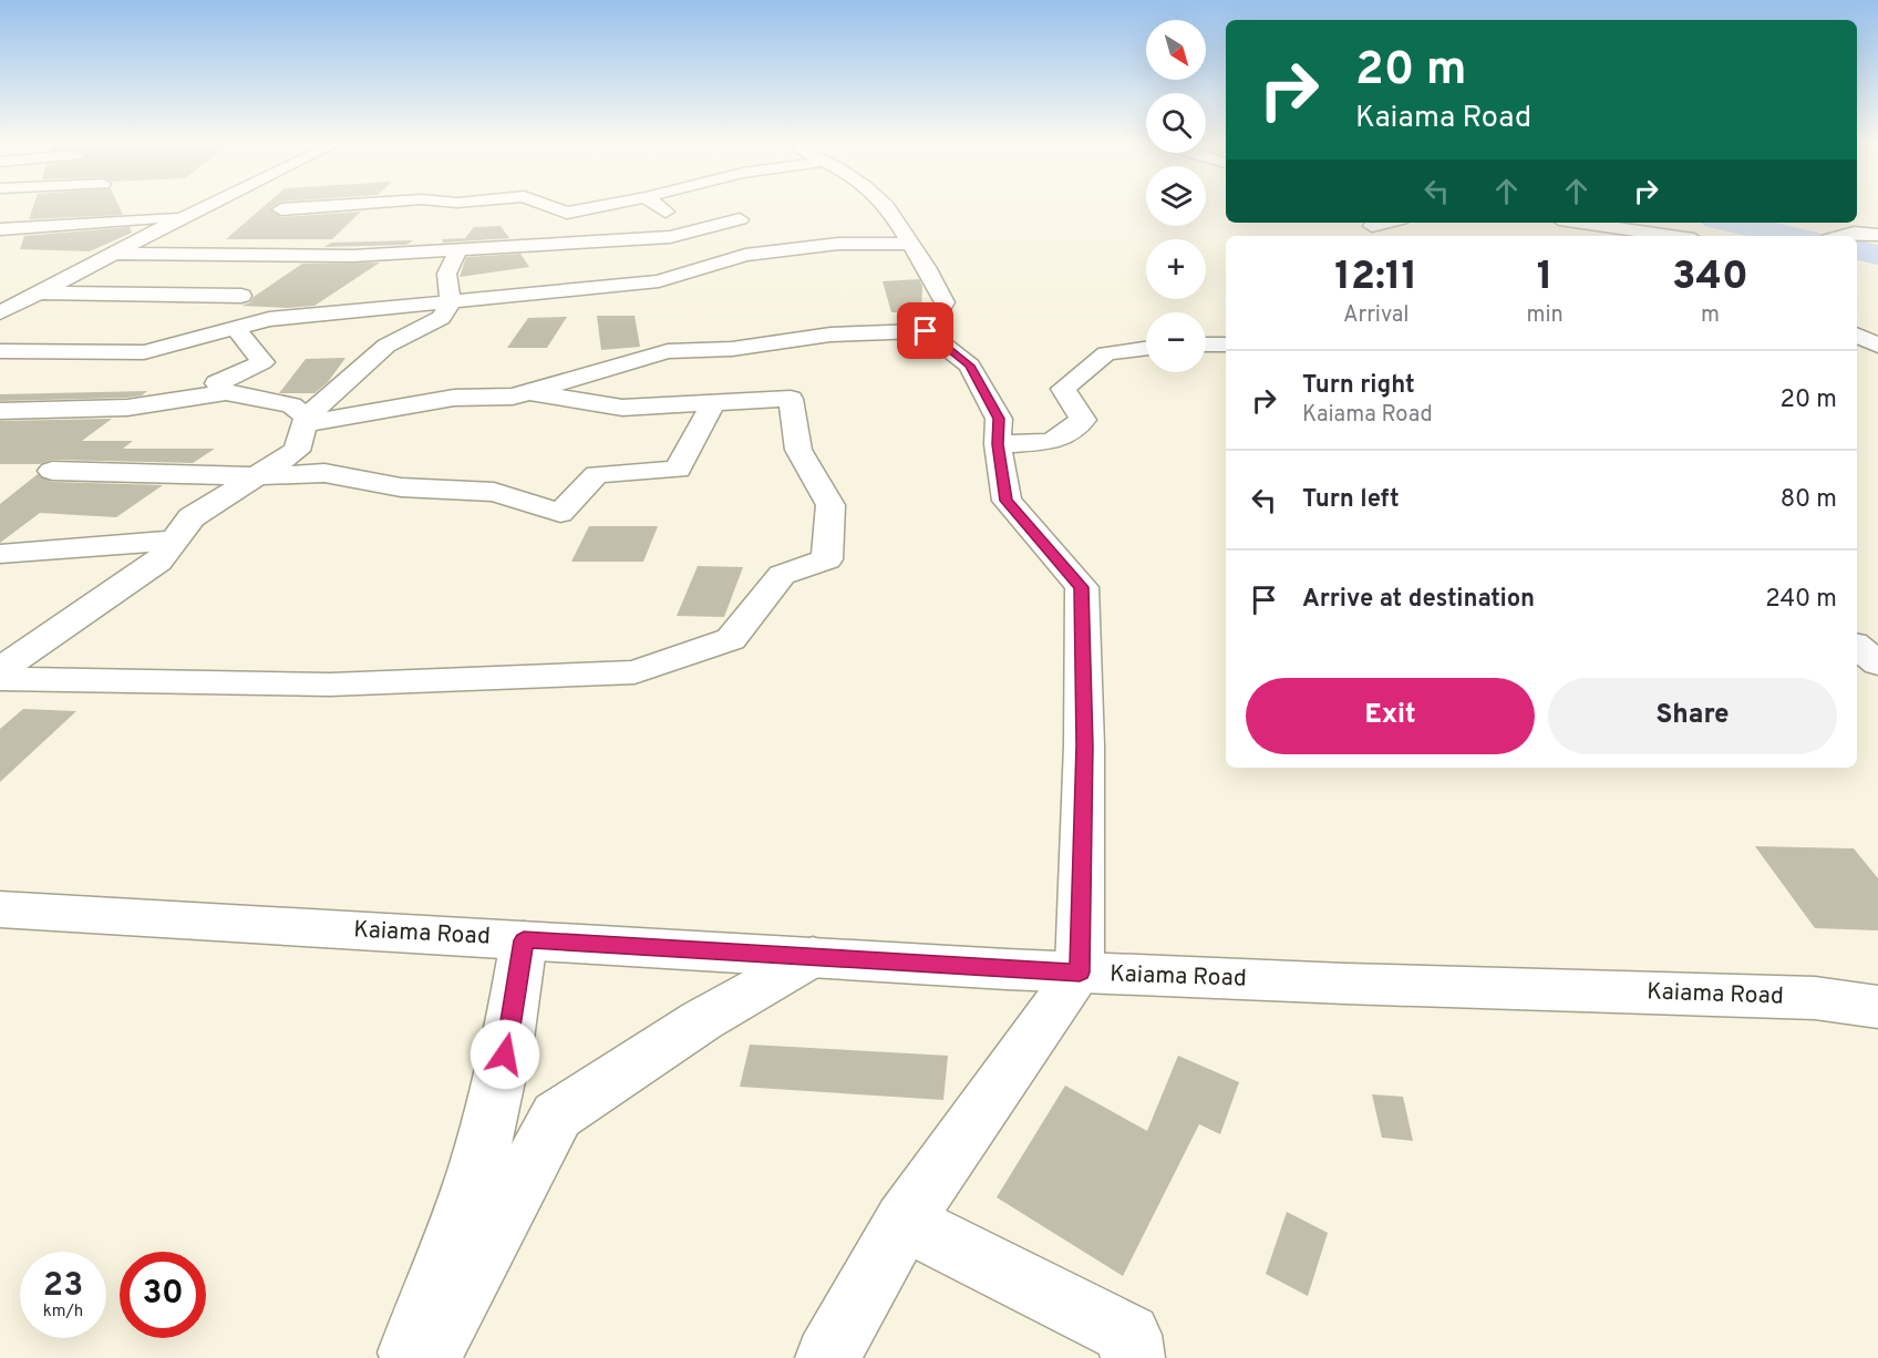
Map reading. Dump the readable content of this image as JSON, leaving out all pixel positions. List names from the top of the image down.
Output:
{
  "streets": {
    "main road": ["Kaiama Road"]
  },
  "north": "bottom right",
  "page": {
    "map_buttons": ["+", "−"],
    "turn": ["20 m", "Kaiama Road"],
    "eta": [
      "12:11",
      "Arrival",
      "1",
      "min",
      "340",
      "m"
    ],
    "list": [
      {
        "name": "Turn right",
        "note": "Kaiama Road",
        "value": "20 m"
      },
      {
        "name": "Turn left",
        "value": "80 m"
      },
      {
        "name": "Arrive at destination",
        "value": "240 m"
      }
    ],
    "buttons": ["Exit", "Share"],
    "speed": "23 km/h",
    "limit": "30"
  }
}
